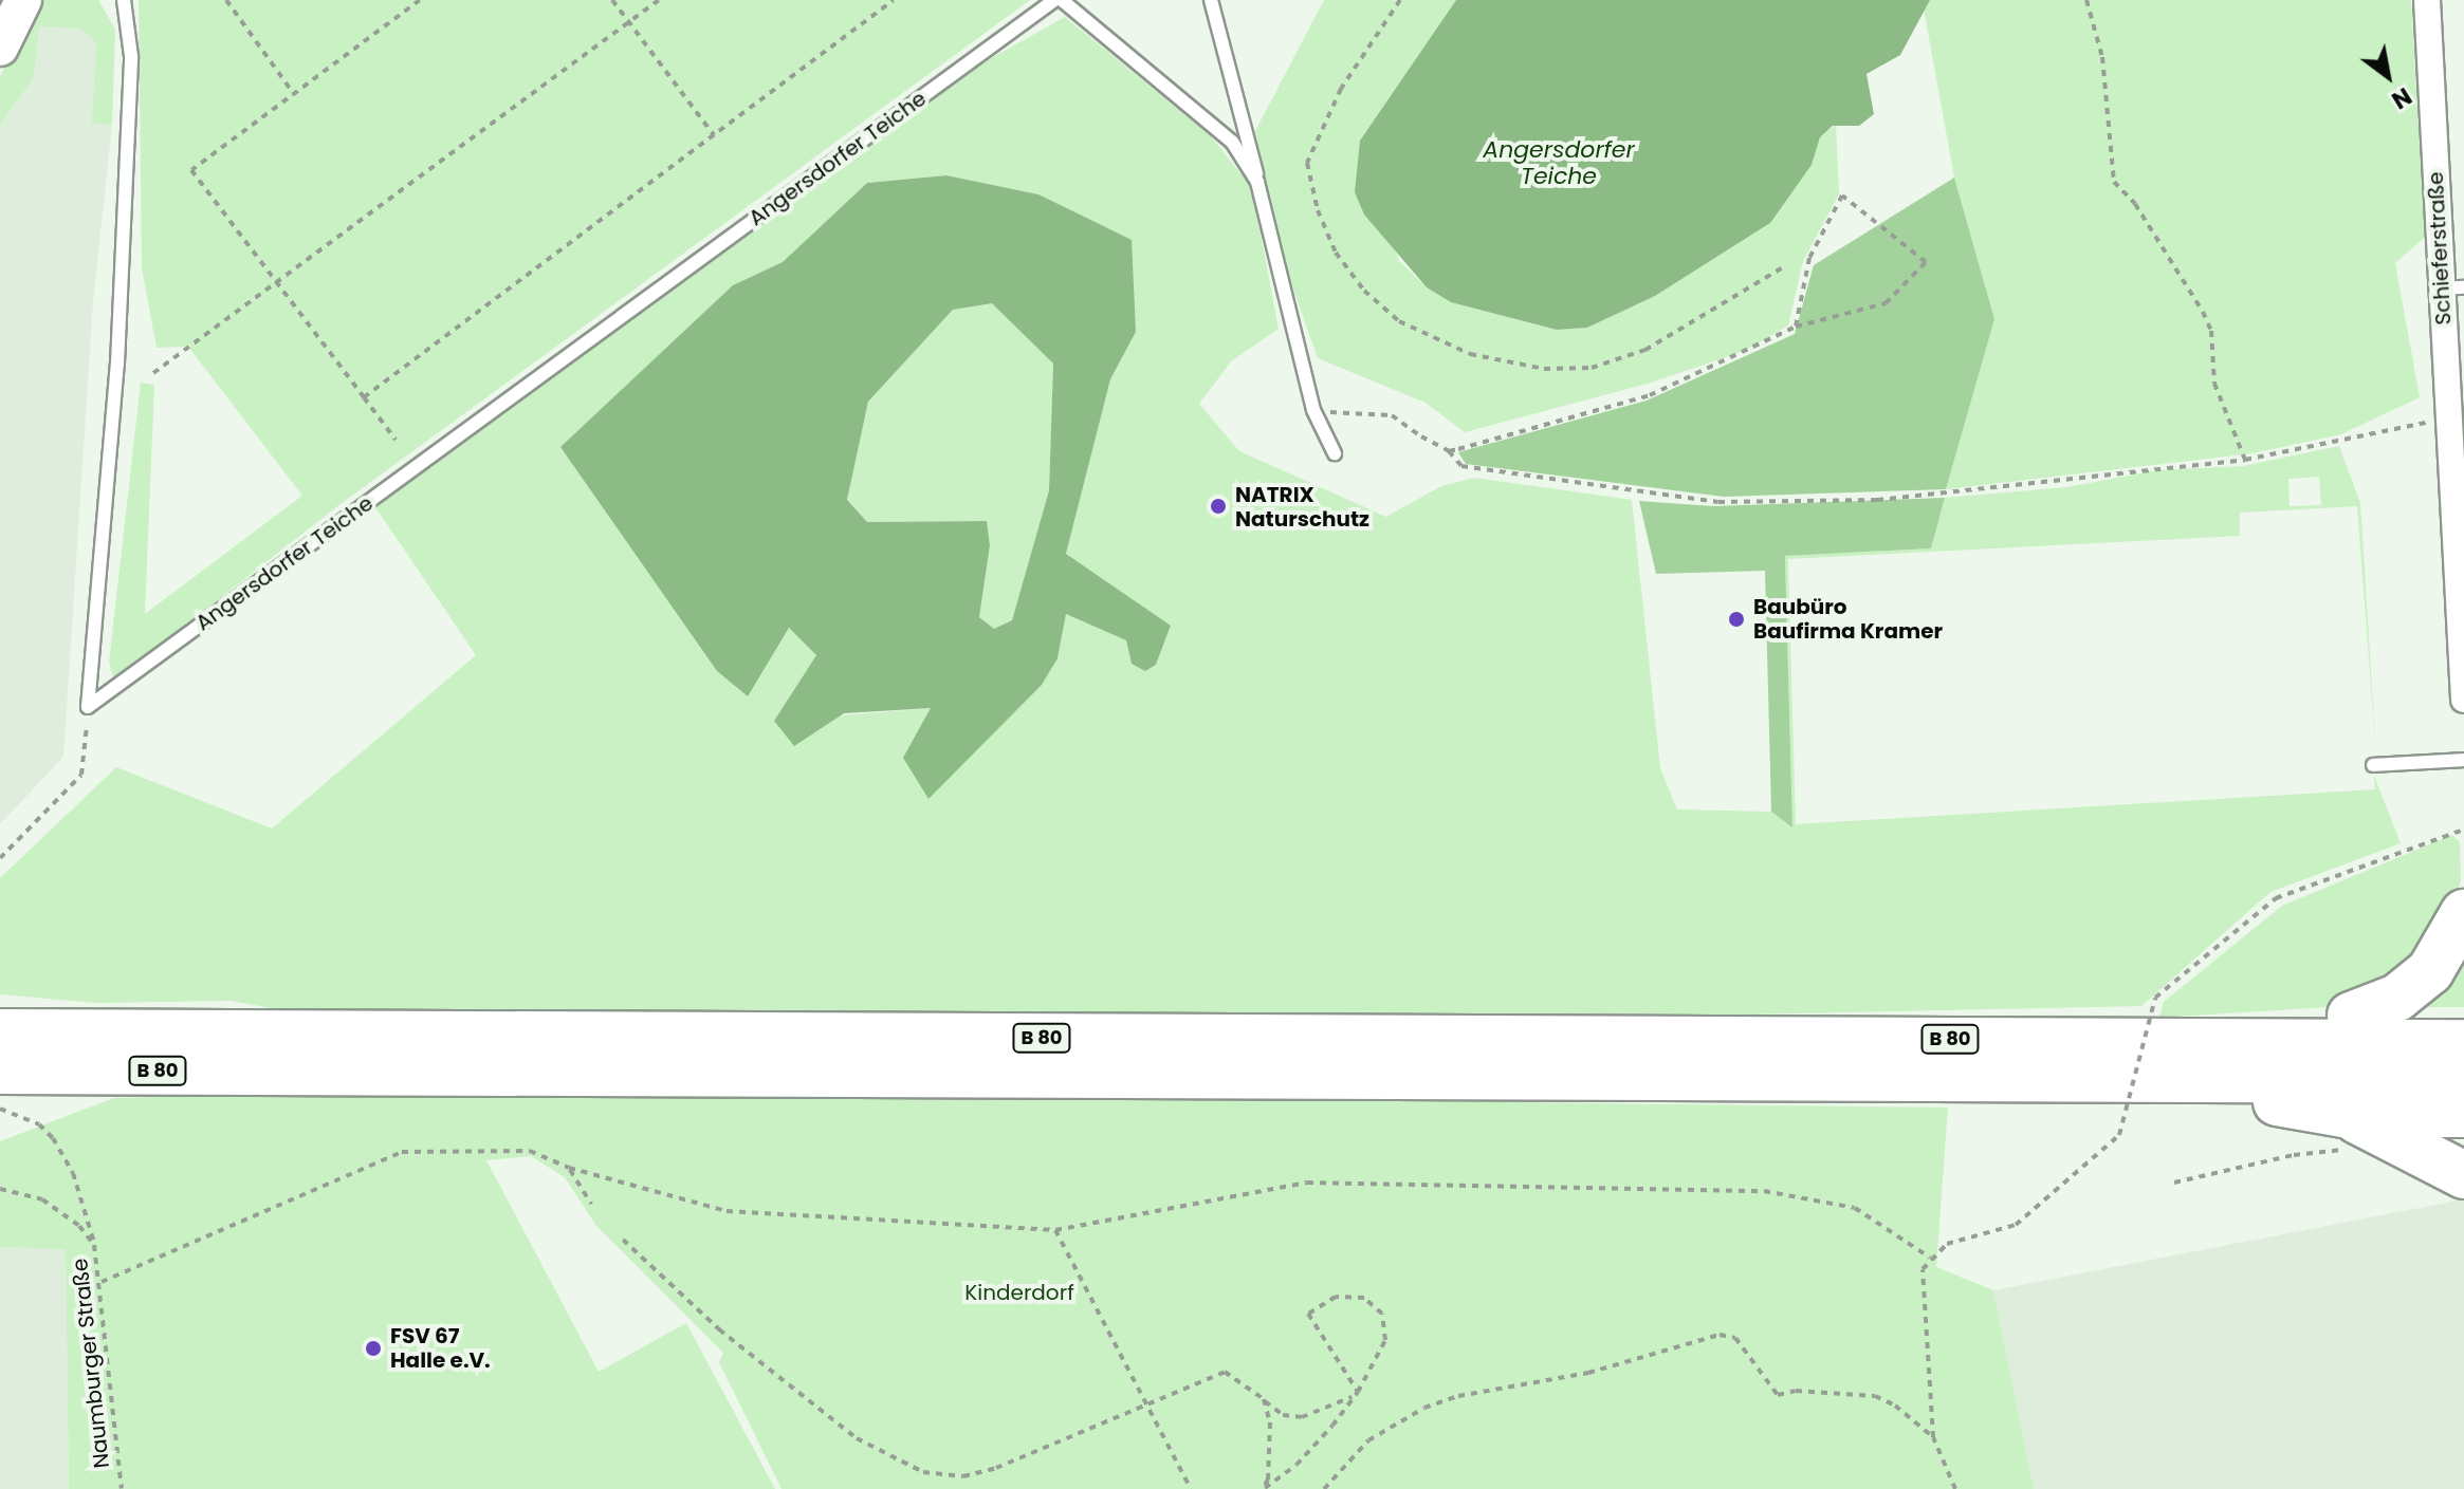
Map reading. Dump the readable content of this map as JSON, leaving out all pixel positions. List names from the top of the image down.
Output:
{
  "streets": {
    "highway": ["B 80"],
    "street": ["Schieferstraße"],
    "lane": ["Angersdorfer Teiche"],
    "path": ["Naumburger Straße"]
  },
  "water": ["Angersdorfer Teiche"],
  "parks": ["Kinderdorf"],
  "places": ["NATRIX Naturschutz", "Baubüro Baufirma Kramer", "FSV 67 Halle e.V."],
  "north": "bottom right"
}
